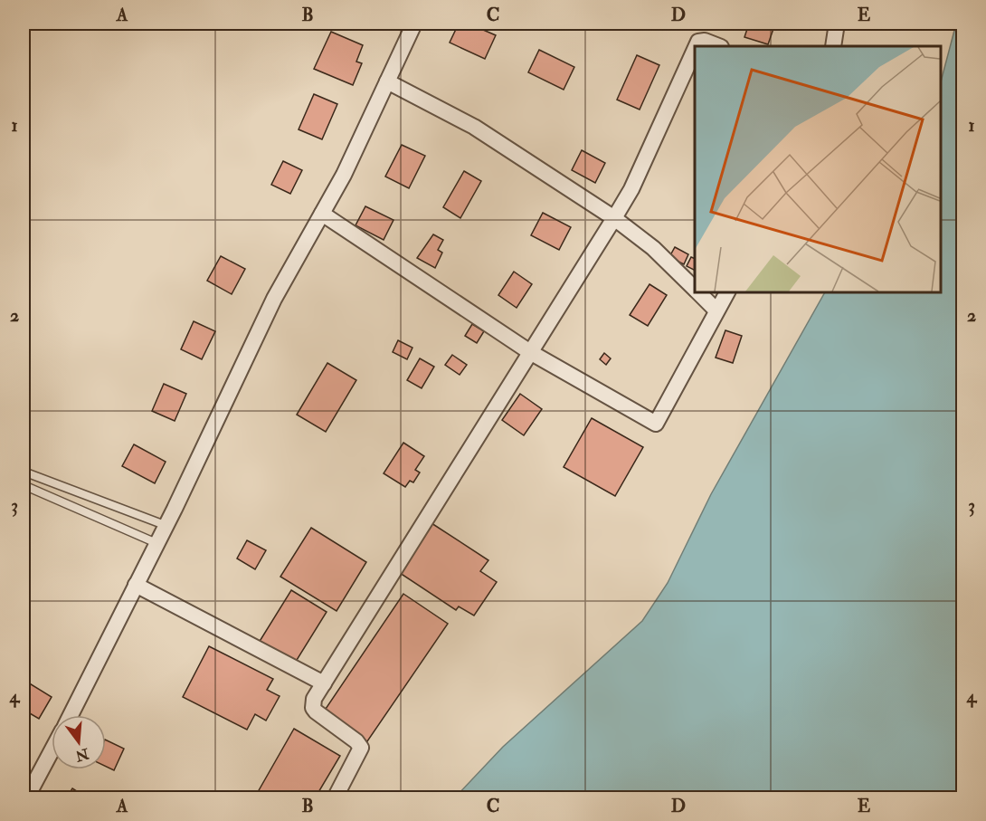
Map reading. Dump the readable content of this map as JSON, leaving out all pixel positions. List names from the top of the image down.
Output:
{
  "north": "bottom",
  "grid": {
    "columns": [
      "A",
      "B",
      "C",
      "D",
      "E"
    ],
    "rows": [
      "1",
      "2",
      "3",
      "4"
    ]
  }
}
